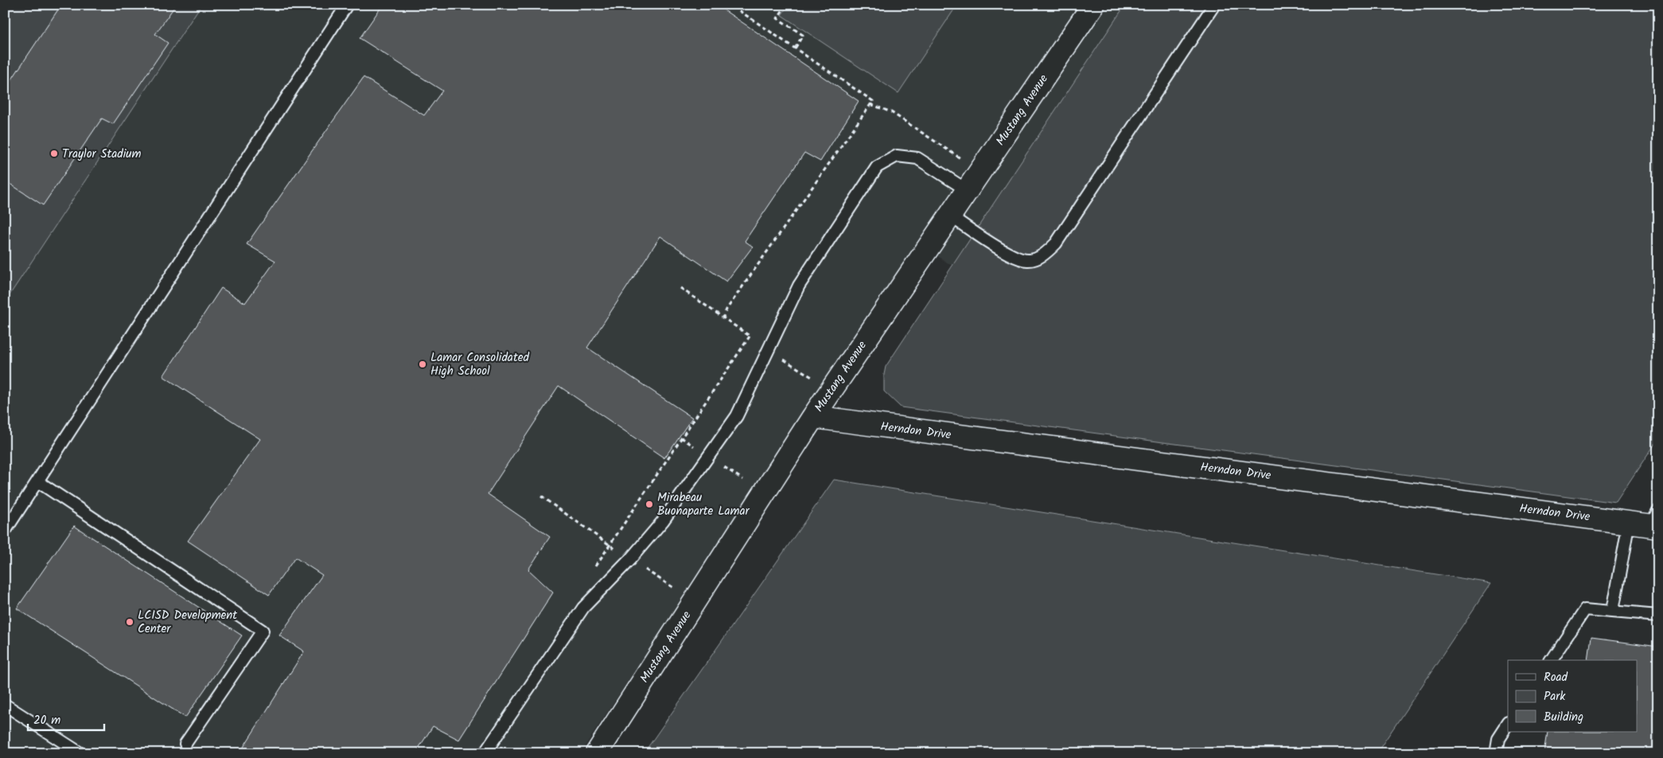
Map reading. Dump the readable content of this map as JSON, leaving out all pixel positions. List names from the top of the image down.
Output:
{
  "streets": {
    "street": ["Mustang Avenue", "Herndon Drive"]
  },
  "crossings": [
    ["Mustang Avenue", "Herndon Drive"]
  ],
  "places": [
    "Traylor Stadium",
    "Lamar Consolidated High School",
    "Mirabeau Buonaparte Lamar",
    "LCISD Development Center"
  ],
  "legend": ["Road", "Park", "Building"],
  "scale_bar": "20 m"
}
